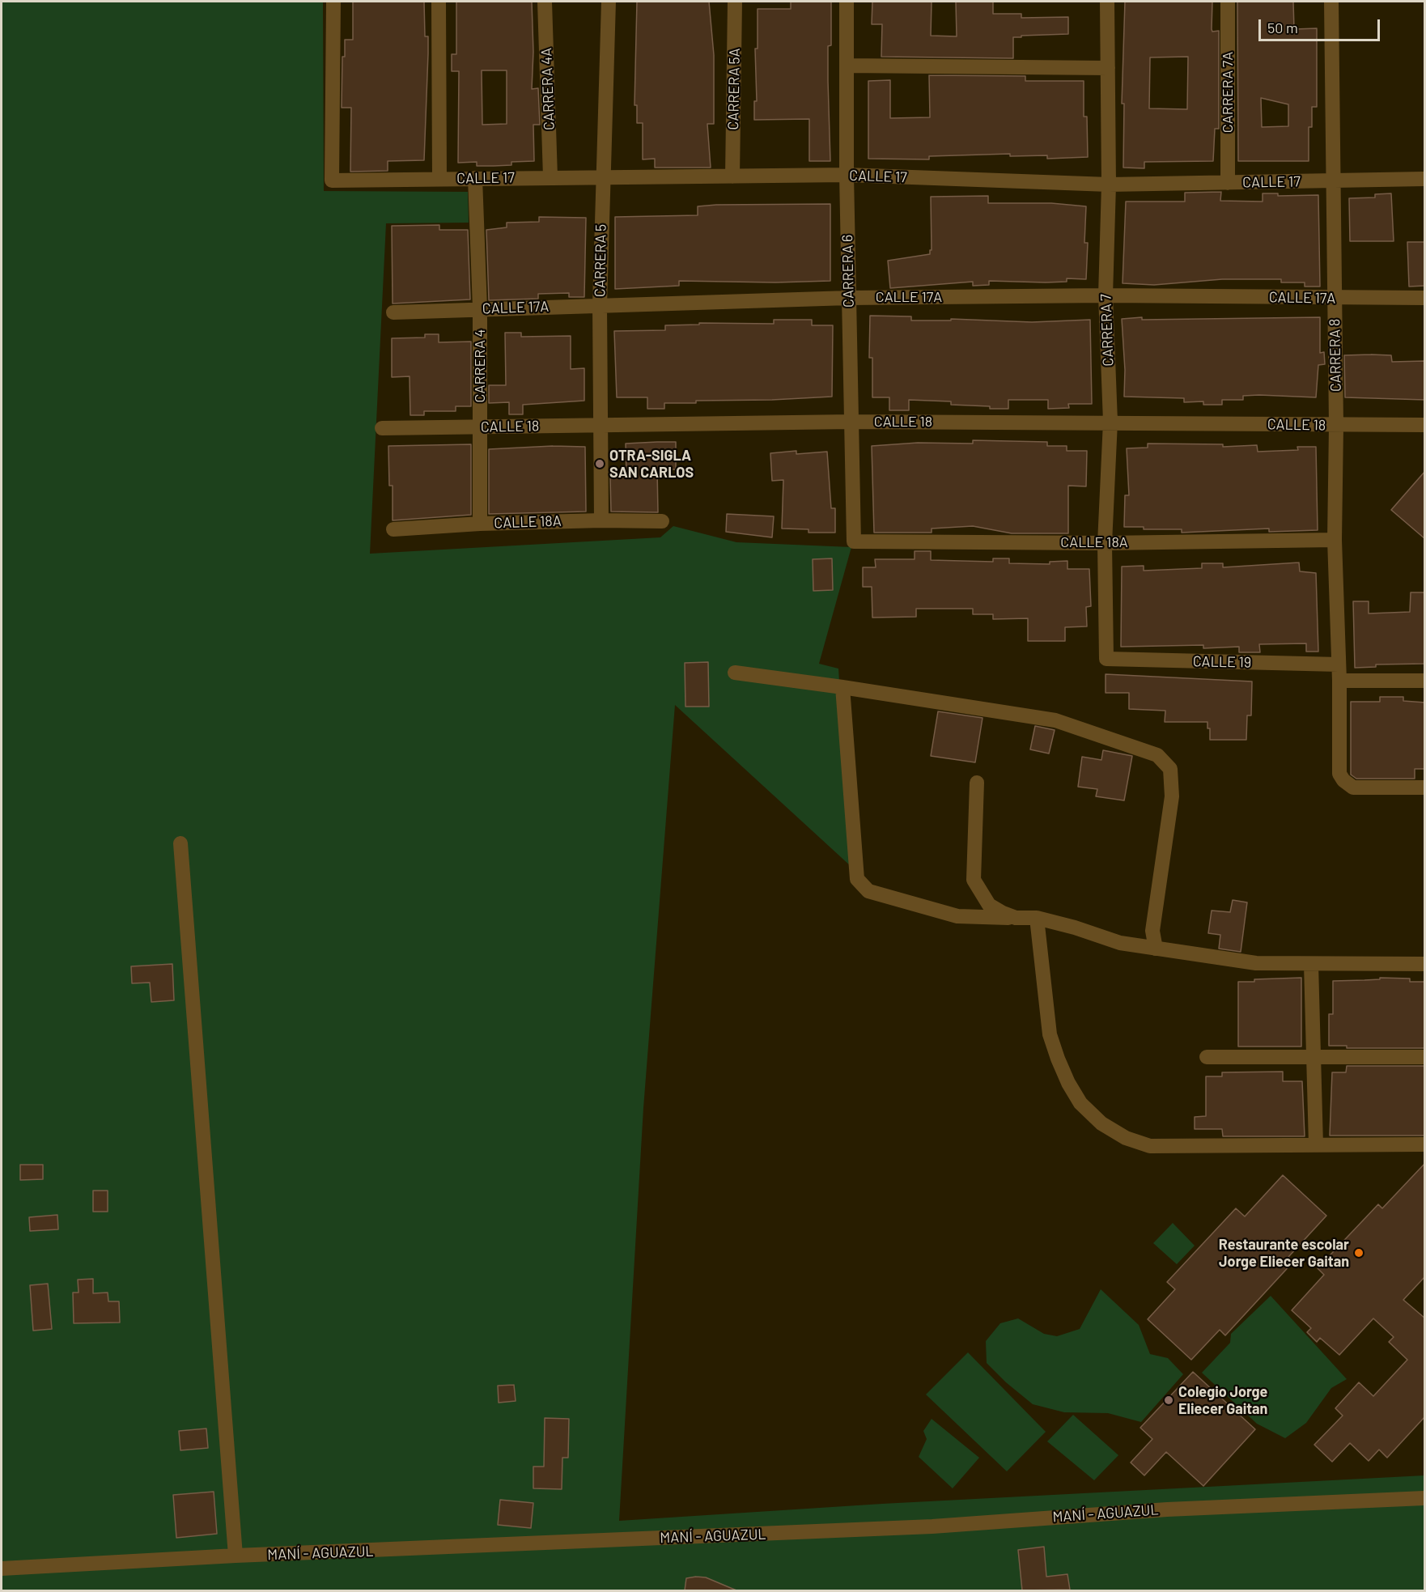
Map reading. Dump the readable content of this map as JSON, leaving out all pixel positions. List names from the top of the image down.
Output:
{
  "streets": {
    "street": [
      "CARRERA 4A",
      "CARRERA 5A",
      "CARRERA 7A",
      "CALLE 17",
      "CARRERA 5",
      "CARRERA 6",
      "CALLE 17A",
      "CARRERA 7",
      "CARRERA 8",
      "CARRERA 4",
      "CALLE 18",
      "CALLE 18A",
      "CALLE 19",
      "MANÍ - AGUAZUL"
    ]
  },
  "crossings": [
    ["CARRERA 4A", "CALLE 17"],
    ["CARRERA 5A", "CALLE 17"],
    ["CARRERA 7A", "CALLE 17"],
    ["CALLE 17", "CARRERA 5"],
    ["CALLE 17", "CARRERA 6"],
    ["CALLE 17", "CARRERA 7"],
    ["CALLE 17", "CARRERA 8"],
    ["CALLE 17", "CARRERA 4"],
    ["CARRERA 5", "CALLE 17A"],
    ["CARRERA 5", "CALLE 18"],
    ["CARRERA 5", "CALLE 18A"],
    ["CARRERA 6", "CALLE 17A"],
    ["CARRERA 6", "CALLE 18"],
    ["CARRERA 6", "CALLE 18A"],
    ["CALLE 17A", "CARRERA 7"],
    ["CALLE 17A", "CARRERA 8"],
    ["CALLE 17A", "CARRERA 4"],
    ["CARRERA 7", "CALLE 18"],
    ["CARRERA 7", "CALLE 18A"],
    ["CARRERA 7", "CALLE 19"],
    ["CARRERA 8", "CALLE 18"],
    ["CARRERA 8", "CALLE 18A"],
    ["CARRERA 8", "CALLE 19"],
    ["CARRERA 4", "CALLE 18"],
    ["CARRERA 4", "CALLE 18A"]
  ],
  "places": ["OTRA-SIGLA SAN CARLOS", "Restaurante escolar Jorge Eliecer Gaitan", "Colegio Jorge Eliecer Gaitan"],
  "scale_bar": "50 m"
}
